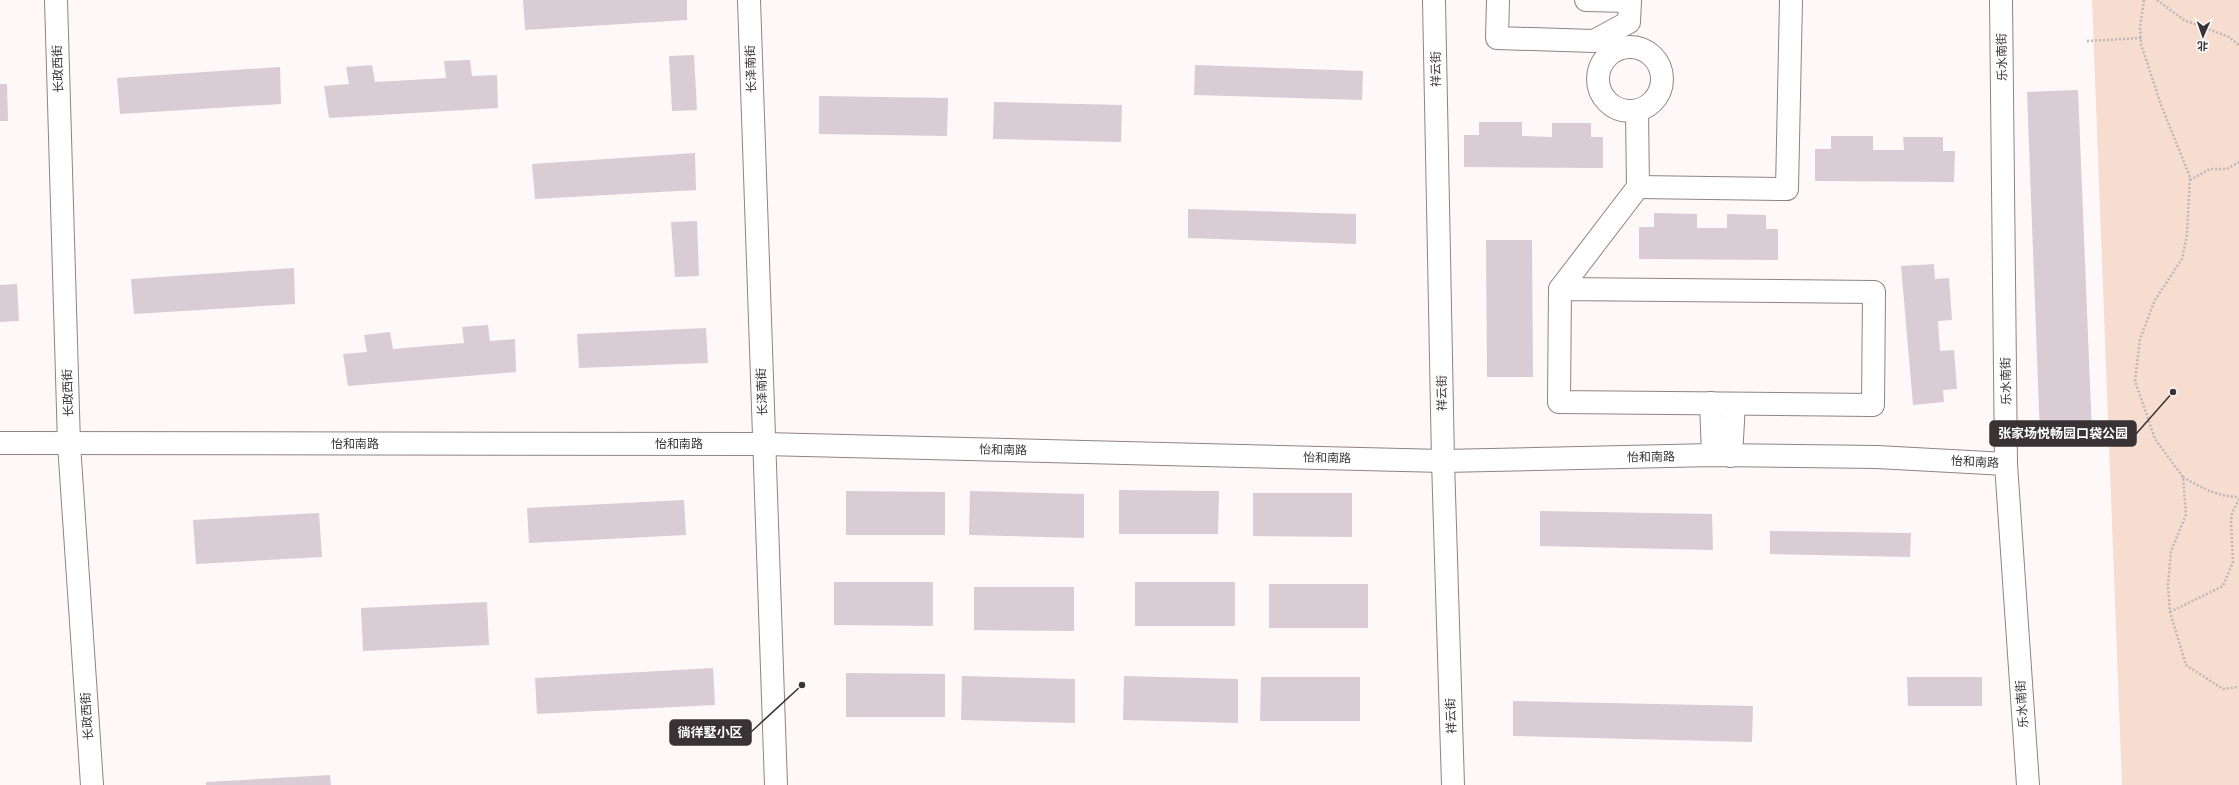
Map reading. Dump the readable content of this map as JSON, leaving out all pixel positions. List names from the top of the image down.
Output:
{
  "streets": {
    "street": [
      "乐水南街",
      "长政西街",
      "长泽南街",
      "祥云街",
      "怡和南路"
    ]
  },
  "crossings": [
    ["乐水南街", "怡和南路"],
    ["长政西街", "怡和南路"],
    ["长泽南街", "怡和南路"],
    ["祥云街", "怡和南路"]
  ],
  "places": ["张家场悦畅园口袋公园", "徜徉墅小区"],
  "north": "bottom"
}
